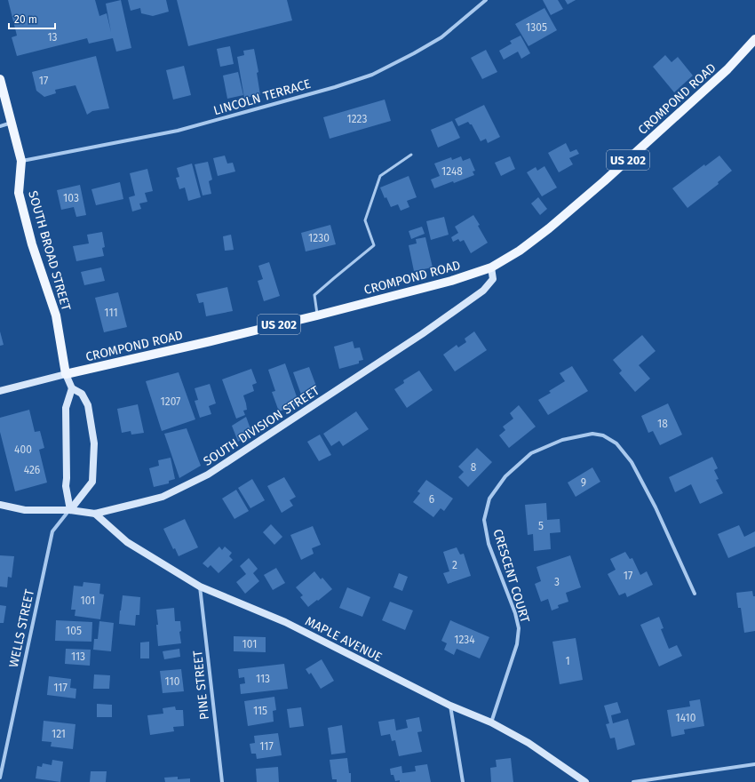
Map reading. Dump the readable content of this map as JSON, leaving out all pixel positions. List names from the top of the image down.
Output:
{
  "streets": {
    "main road": ["CROMPOND ROAD", "US 202", "SOUTH BROAD STREET"],
    "street": [
      "LINCOLN TERRACE",
      "SOUTH DIVISION STREET",
      "CRESCENT COURT",
      "WELLS STREET",
      "MAPLE AVENUE",
      "PINE STREET"
    ]
  },
  "crossings": [
    ["LINCOLN TERRACE", "SOUTH BROAD STREET"],
    ["CROMPOND ROAD", "SOUTH BROAD STREET"],
    ["CROMPOND ROAD", "SOUTH DIVISION STREET"],
    ["SOUTH BROAD STREET", "SOUTH DIVISION STREET"],
    ["SOUTH BROAD STREET", "WELLS STREET"],
    ["SOUTH DIVISION STREET", "WELLS STREET"],
    ["SOUTH DIVISION STREET", "MAPLE AVENUE"],
    ["CRESCENT COURT", "MAPLE AVENUE"],
    ["MAPLE AVENUE", "PINE STREET"]
  ],
  "house_numbers": [
    "1305",
    "13",
    "17",
    "1223",
    "1248",
    "103",
    "1230",
    "111",
    "1207",
    "18",
    "400",
    "8",
    "426",
    "9",
    "6",
    "5",
    "2",
    "17",
    "3",
    "101",
    "105",
    "1234",
    "101",
    "113",
    "1",
    "113",
    "110",
    "117",
    "115",
    "1410",
    "121",
    "117"
  ],
  "scale_bar": "20 m"
}
